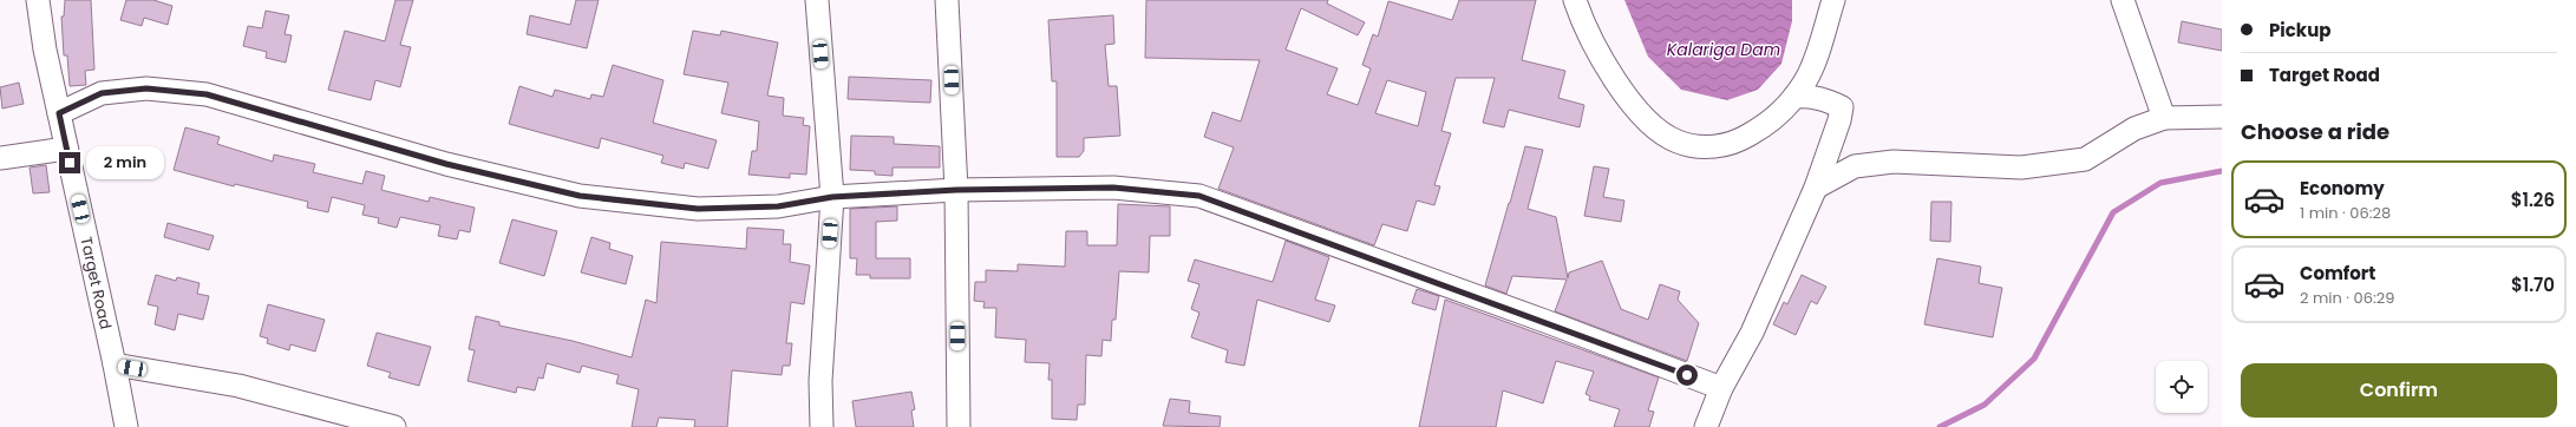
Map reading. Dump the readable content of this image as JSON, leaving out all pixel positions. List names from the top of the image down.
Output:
{
  "streets": {
    "street": ["Target Road"]
  },
  "water": ["Kalariga Dam"],
  "page": {
    "banner": ["Pickup", "Target Road"],
    "heading": "Choose a ride",
    "bubble": "2 min",
    "list": [
      {
        "name": "Economy",
        "note": "1 min · 06:28",
        "value": "$1.26"
      },
      {
        "name": "Comfort",
        "note": "2 min · 06:29",
        "value": "$1.70"
      }
    ],
    "buttons": "Confirm"
  }
}
